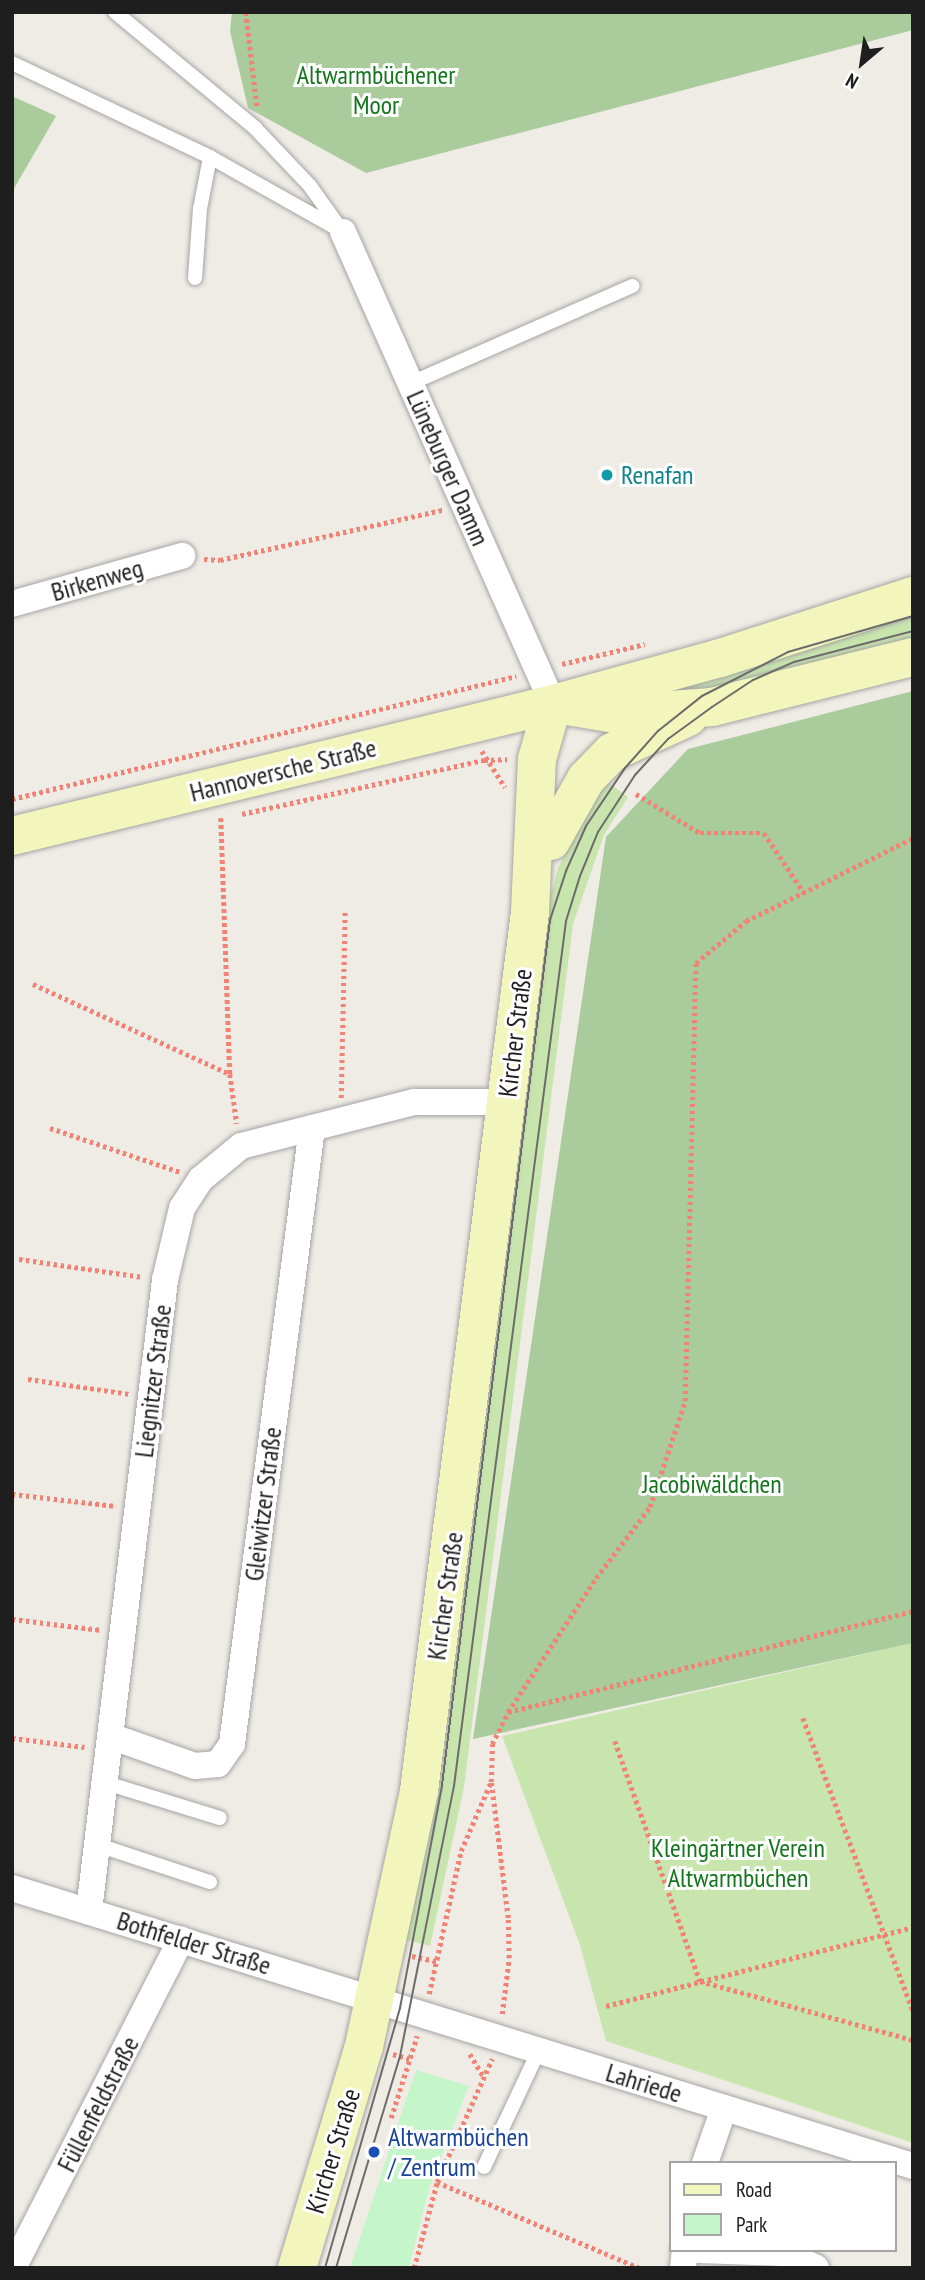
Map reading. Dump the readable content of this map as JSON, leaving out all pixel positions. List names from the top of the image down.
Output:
{
  "streets": {
    "main road": ["Hannoversche Straße", "Kircher Straße"],
    "street": [
      "Lüneburger Damm",
      "Birkenweg",
      "Liegnitzer Straße",
      "Gleiwitzer Straße",
      "Bothfelder Straße",
      "Lahriede",
      "Füllenfeldstraße"
    ]
  },
  "crossings": [
    ["Lüneburger Damm", "Hannoversche Straße"],
    ["Lüneburger Damm", "Kircher Straße"],
    ["Hannoversche Straße", "Kircher Straße"],
    ["Kircher Straße", "Liegnitzer Straße"],
    ["Kircher Straße", "Bothfelder Straße"],
    ["Kircher Straße", "Lahriede"],
    ["Liegnitzer Straße", "Gleiwitzer Straße"],
    ["Liegnitzer Straße", "Bothfelder Straße"],
    ["Bothfelder Straße", "Lahriede"],
    ["Bothfelder Straße", "Füllenfeldstraße"]
  ],
  "parks": ["Altwarmbüchener Moor", "Jacobiwäldchen", "Kleingärtner Verein Altwarmbüchen"],
  "places": ["Renafan", "Altwarmbüchen / Zentrum"],
  "legend": ["Road", "Park"],
  "north": "bottom left"
}
